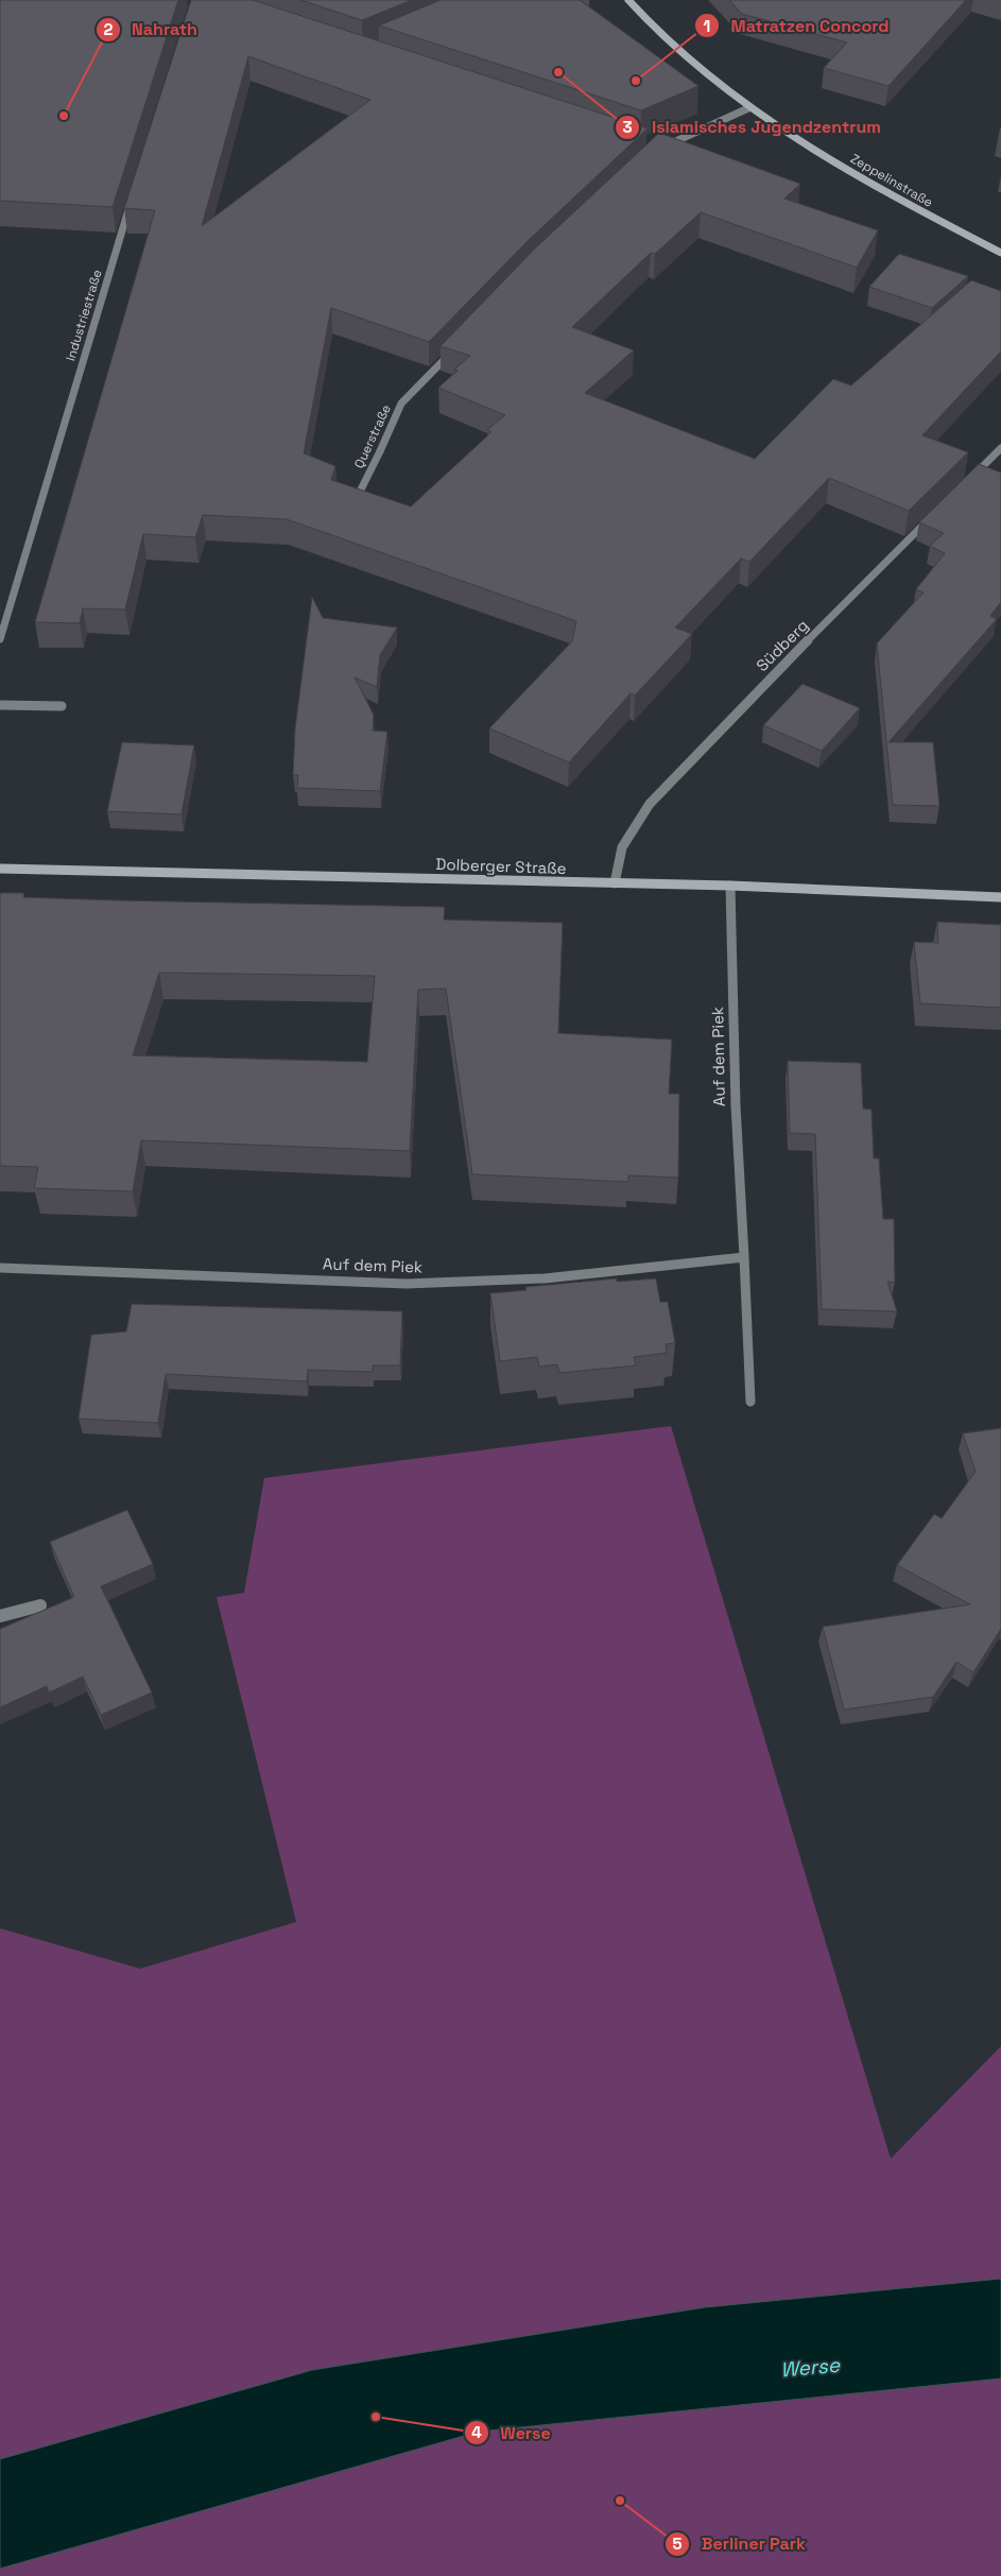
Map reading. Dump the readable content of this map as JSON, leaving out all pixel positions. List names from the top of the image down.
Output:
{
  "streets": {
    "street": [
      "Zeppelinstraße",
      "Industriestraße",
      "Querstraße",
      "Südberg",
      "Dolberger Straße",
      "Auf dem Piek"
    ]
  },
  "crossings": [
    ["Südberg", "Dolberger Straße"],
    ["Dolberger Straße", "Auf dem Piek"]
  ],
  "water": ["Werse"],
  "places": [
    "Islamisches Jugendzentrum",
    "Matratzen Concord",
    "Nahrath",
    "Werse",
    "Berliner Park"
  ]
}
